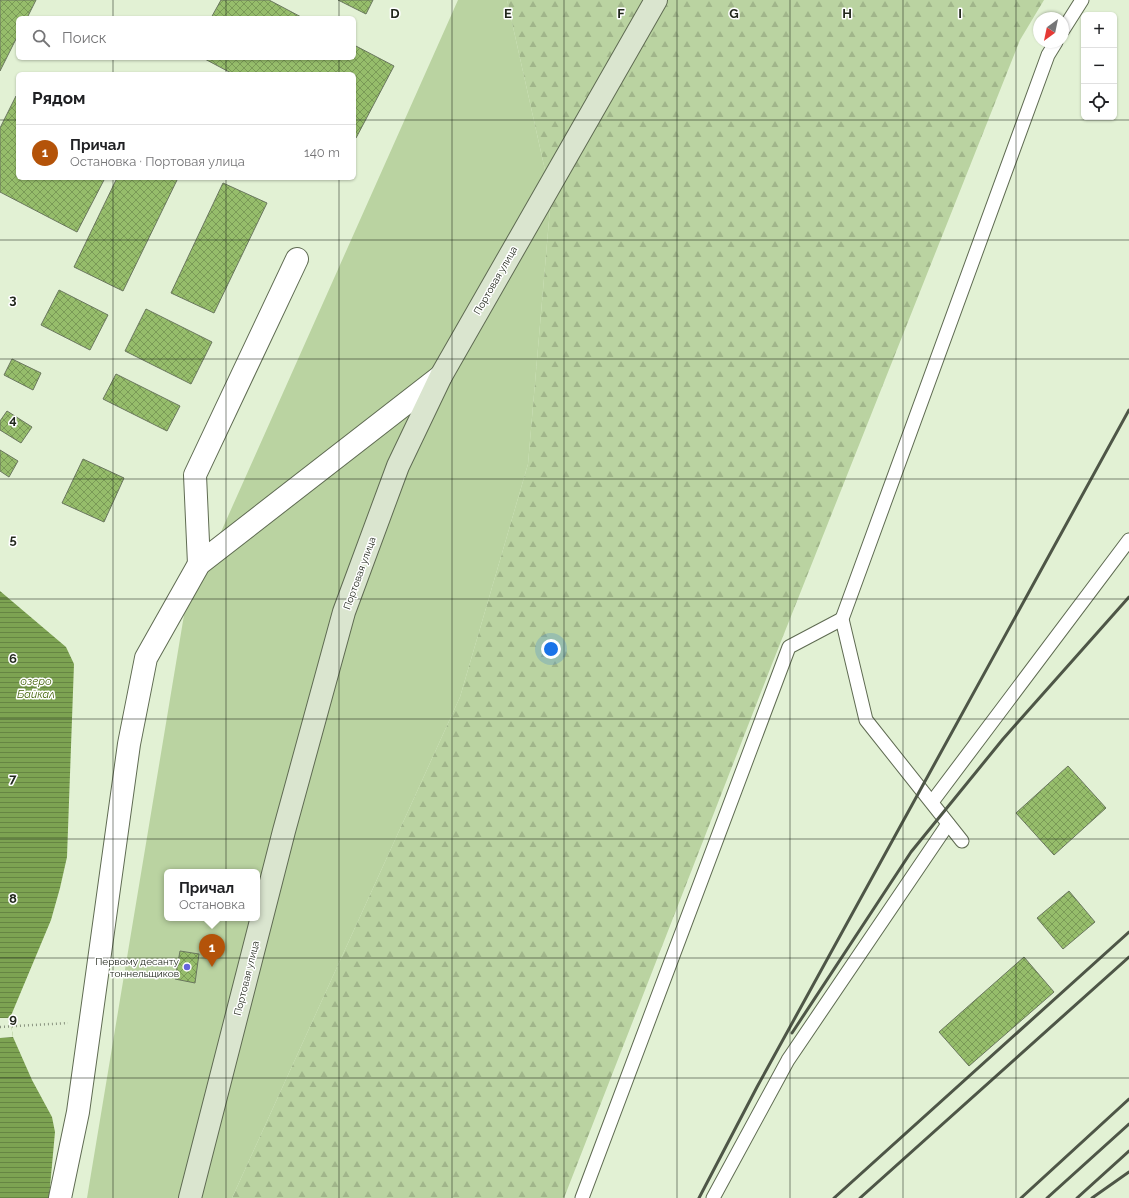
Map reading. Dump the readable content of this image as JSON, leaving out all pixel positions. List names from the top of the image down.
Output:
{
  "streets": {
    "main road": ["Портовая улица"]
  },
  "water": ["озеро Байкал"],
  "places": ["Первому десанту тоннельщиков"],
  "north": "bottom left",
  "page": {
    "map_buttons": ["+", "−"],
    "search": "Поиск",
    "heading": "Рядом",
    "list": [
      {
        "mark": "1",
        "name": "Причал",
        "note": "Остановка · Портовая улица",
        "value": "140 m"
      }
    ],
    "popup": ["Причал", "Остановка"],
    "pins": "1"
  },
  "grid": {
    "columns": [
      "D",
      "E",
      "F",
      "G",
      "H",
      "I"
    ],
    "rows": [
      "3",
      "4",
      "5",
      "6",
      "7",
      "8",
      "9"
    ]
  }
}
